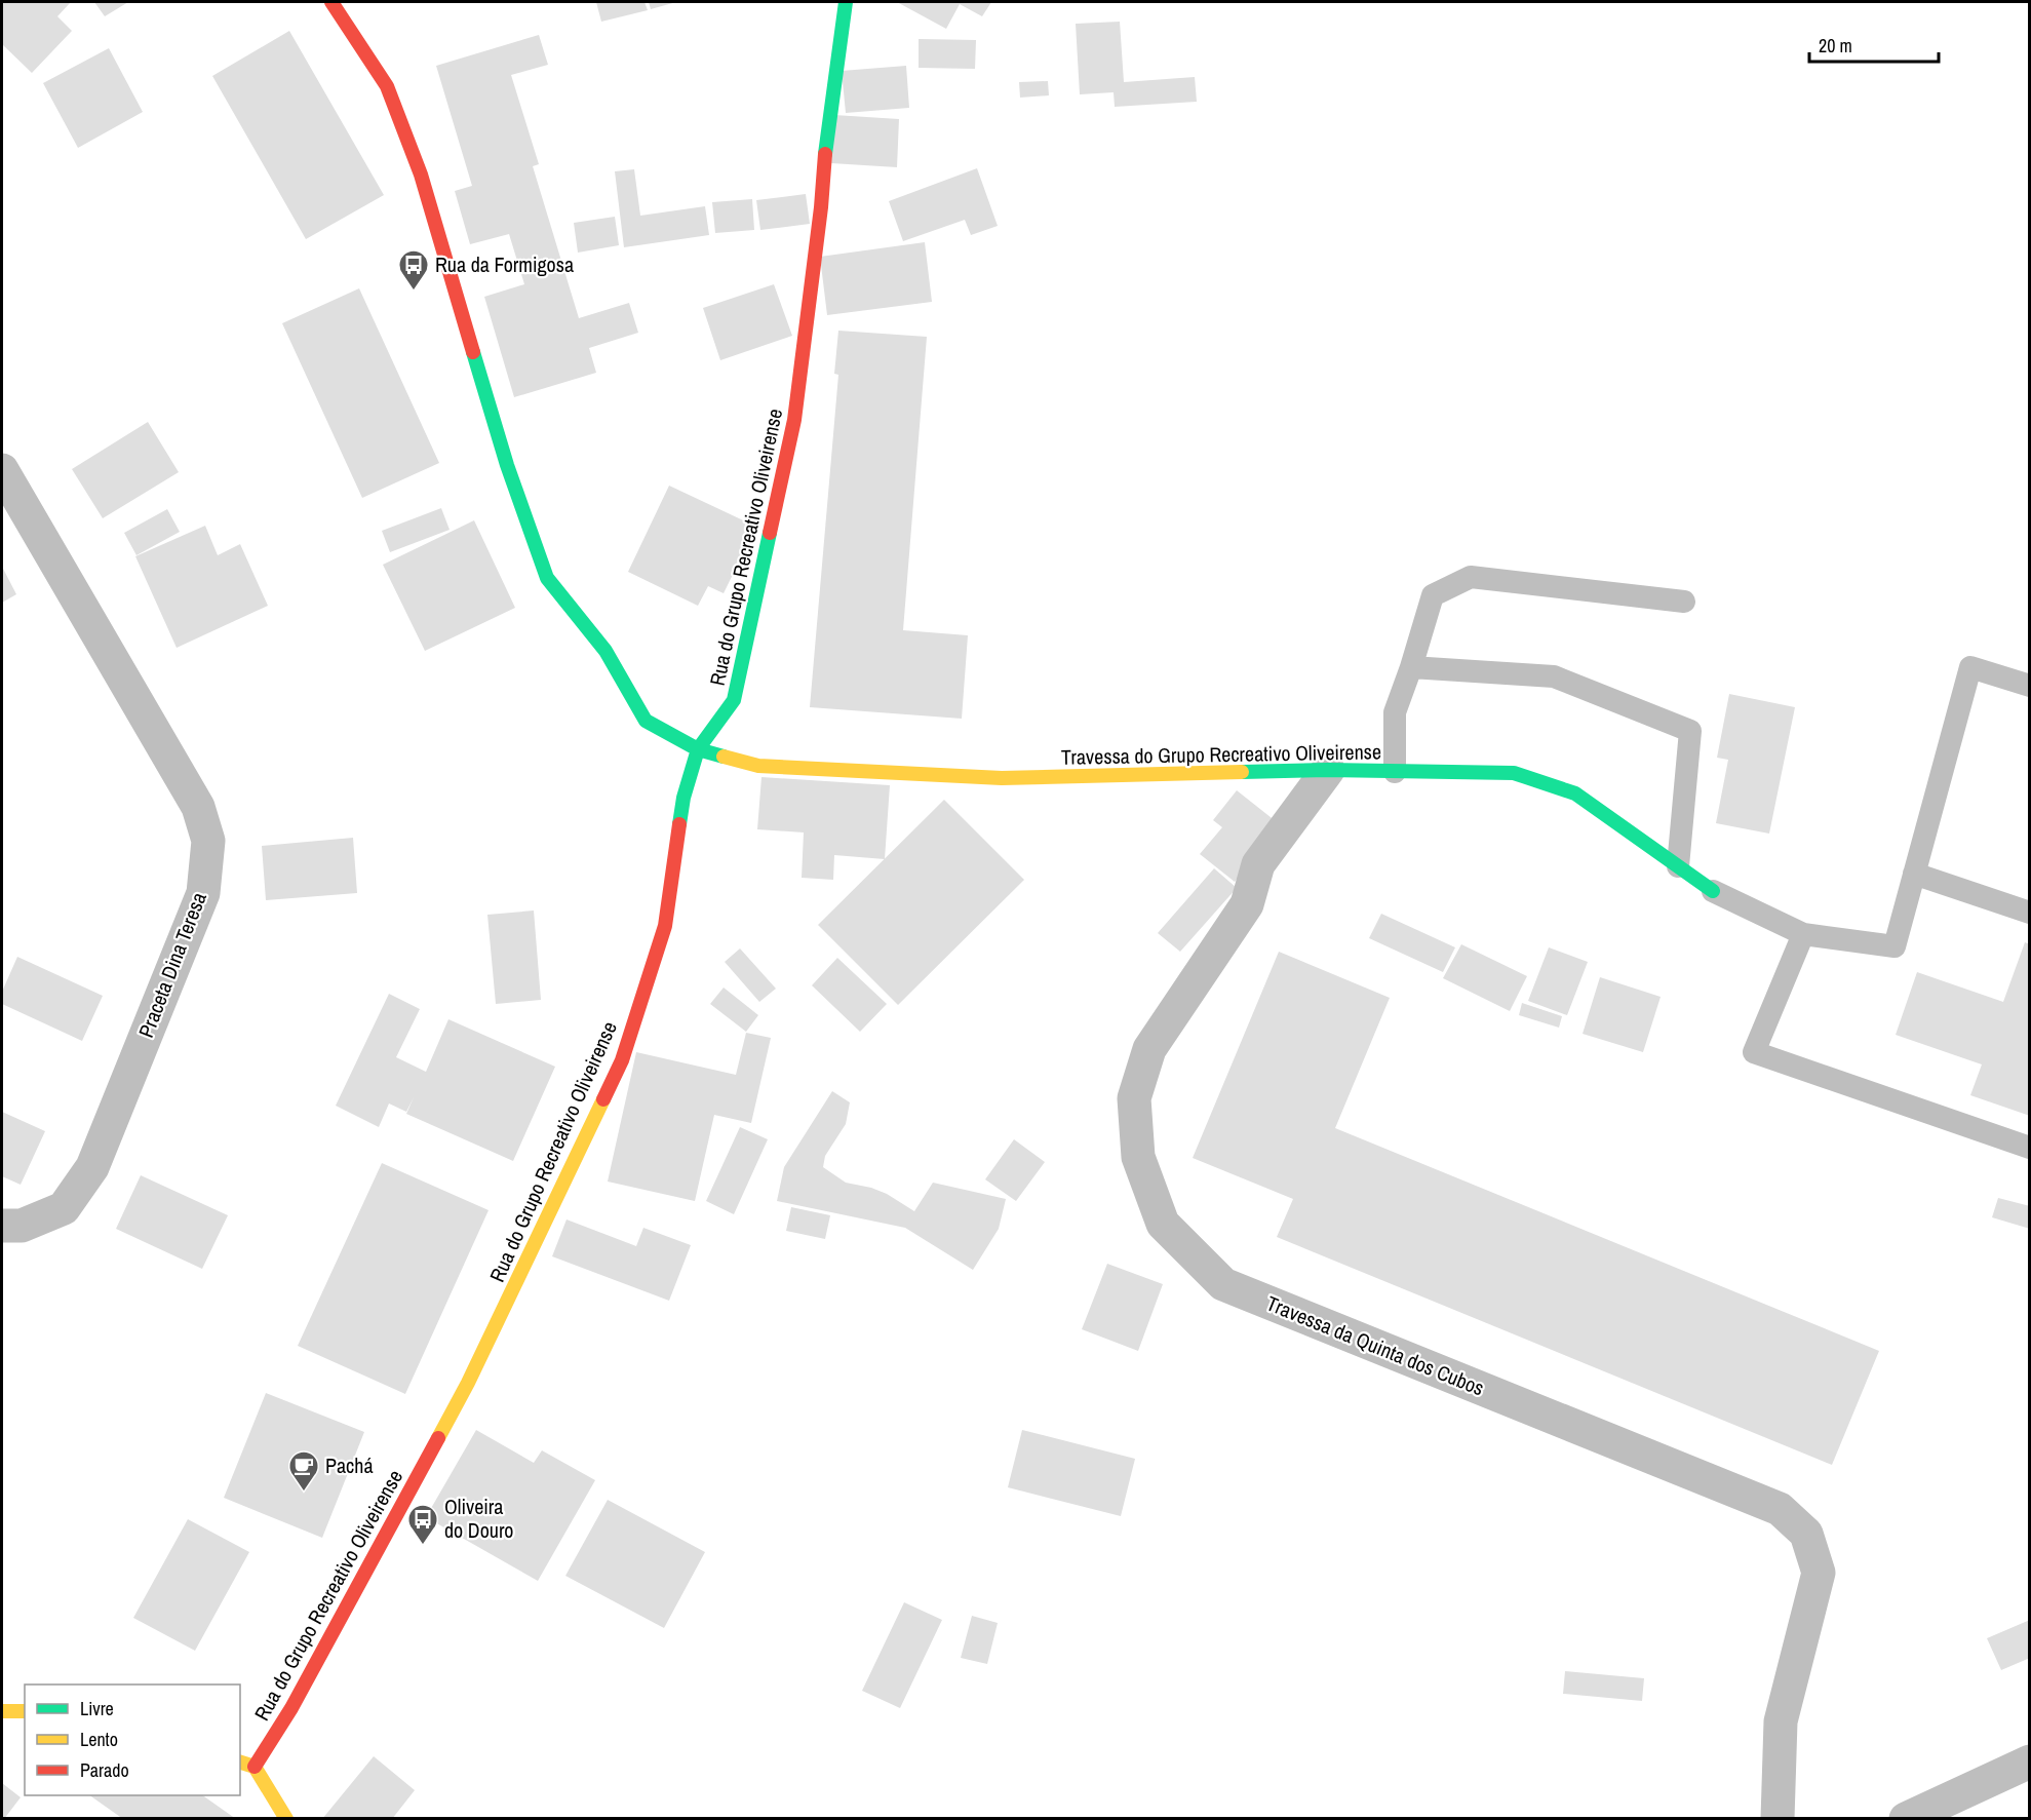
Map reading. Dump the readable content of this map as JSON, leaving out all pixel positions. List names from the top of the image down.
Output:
{
  "streets": {
    "street": [
      "Rua do Grupo Recreativo Oliveirense",
      "Travessa do Grupo Recreativo Oliveirense",
      "Praceta Dina Teresa",
      "Travessa da Quinta dos Cubos"
    ]
  },
  "crossings": [
    ["Rua do Grupo Recreativo Oliveirense", "Travessa do Grupo Recreativo Oliveirense"],
    ["Travessa do Grupo Recreativo Oliveirense", "Travessa da Quinta dos Cubos"]
  ],
  "places": {
    "bus stop": ["Rua da Formigosa", "Oliveira do Douro"],
    "cafe": ["Pachá"]
  },
  "legend": ["Livre", "Lento", "Parado"],
  "scale_bar": "20 m"
}
